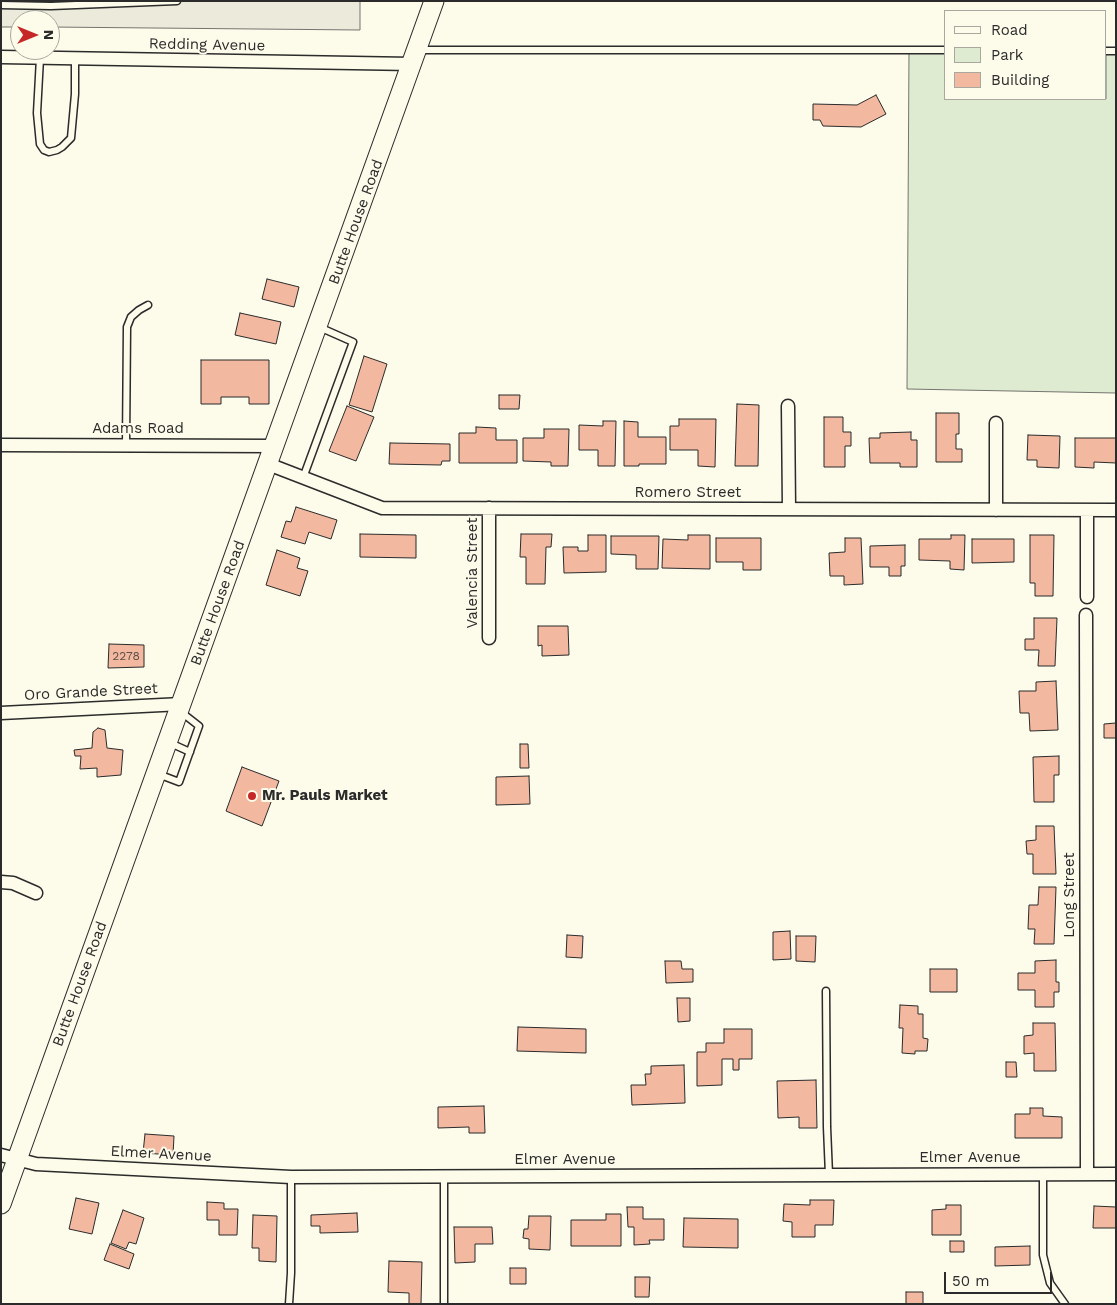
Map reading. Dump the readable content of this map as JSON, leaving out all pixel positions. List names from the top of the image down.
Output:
{
  "streets": {
    "main road": ["Butte House Road"],
    "street": [
      "Redding Avenue",
      "Adams Road",
      "Romero Street",
      "Valencia Street",
      "Oro Grande Street",
      "Long Street",
      "Elmer Avenue"
    ]
  },
  "crossings": [
    ["Redding Avenue", "Butte House Road"],
    ["Butte House Road", "Adams Road"],
    ["Butte House Road", "Romero Street"],
    ["Butte House Road", "Oro Grande Street"],
    ["Butte House Road", "Elmer Avenue"],
    ["Romero Street", "Valencia Street"],
    ["Long Street", "Elmer Avenue"]
  ],
  "places": ["Mr. Pauls Market"],
  "house_numbers": ["2278"],
  "legend": ["Road", "Park", "Building"],
  "scale_bar": "50 m",
  "north": "right"
}
